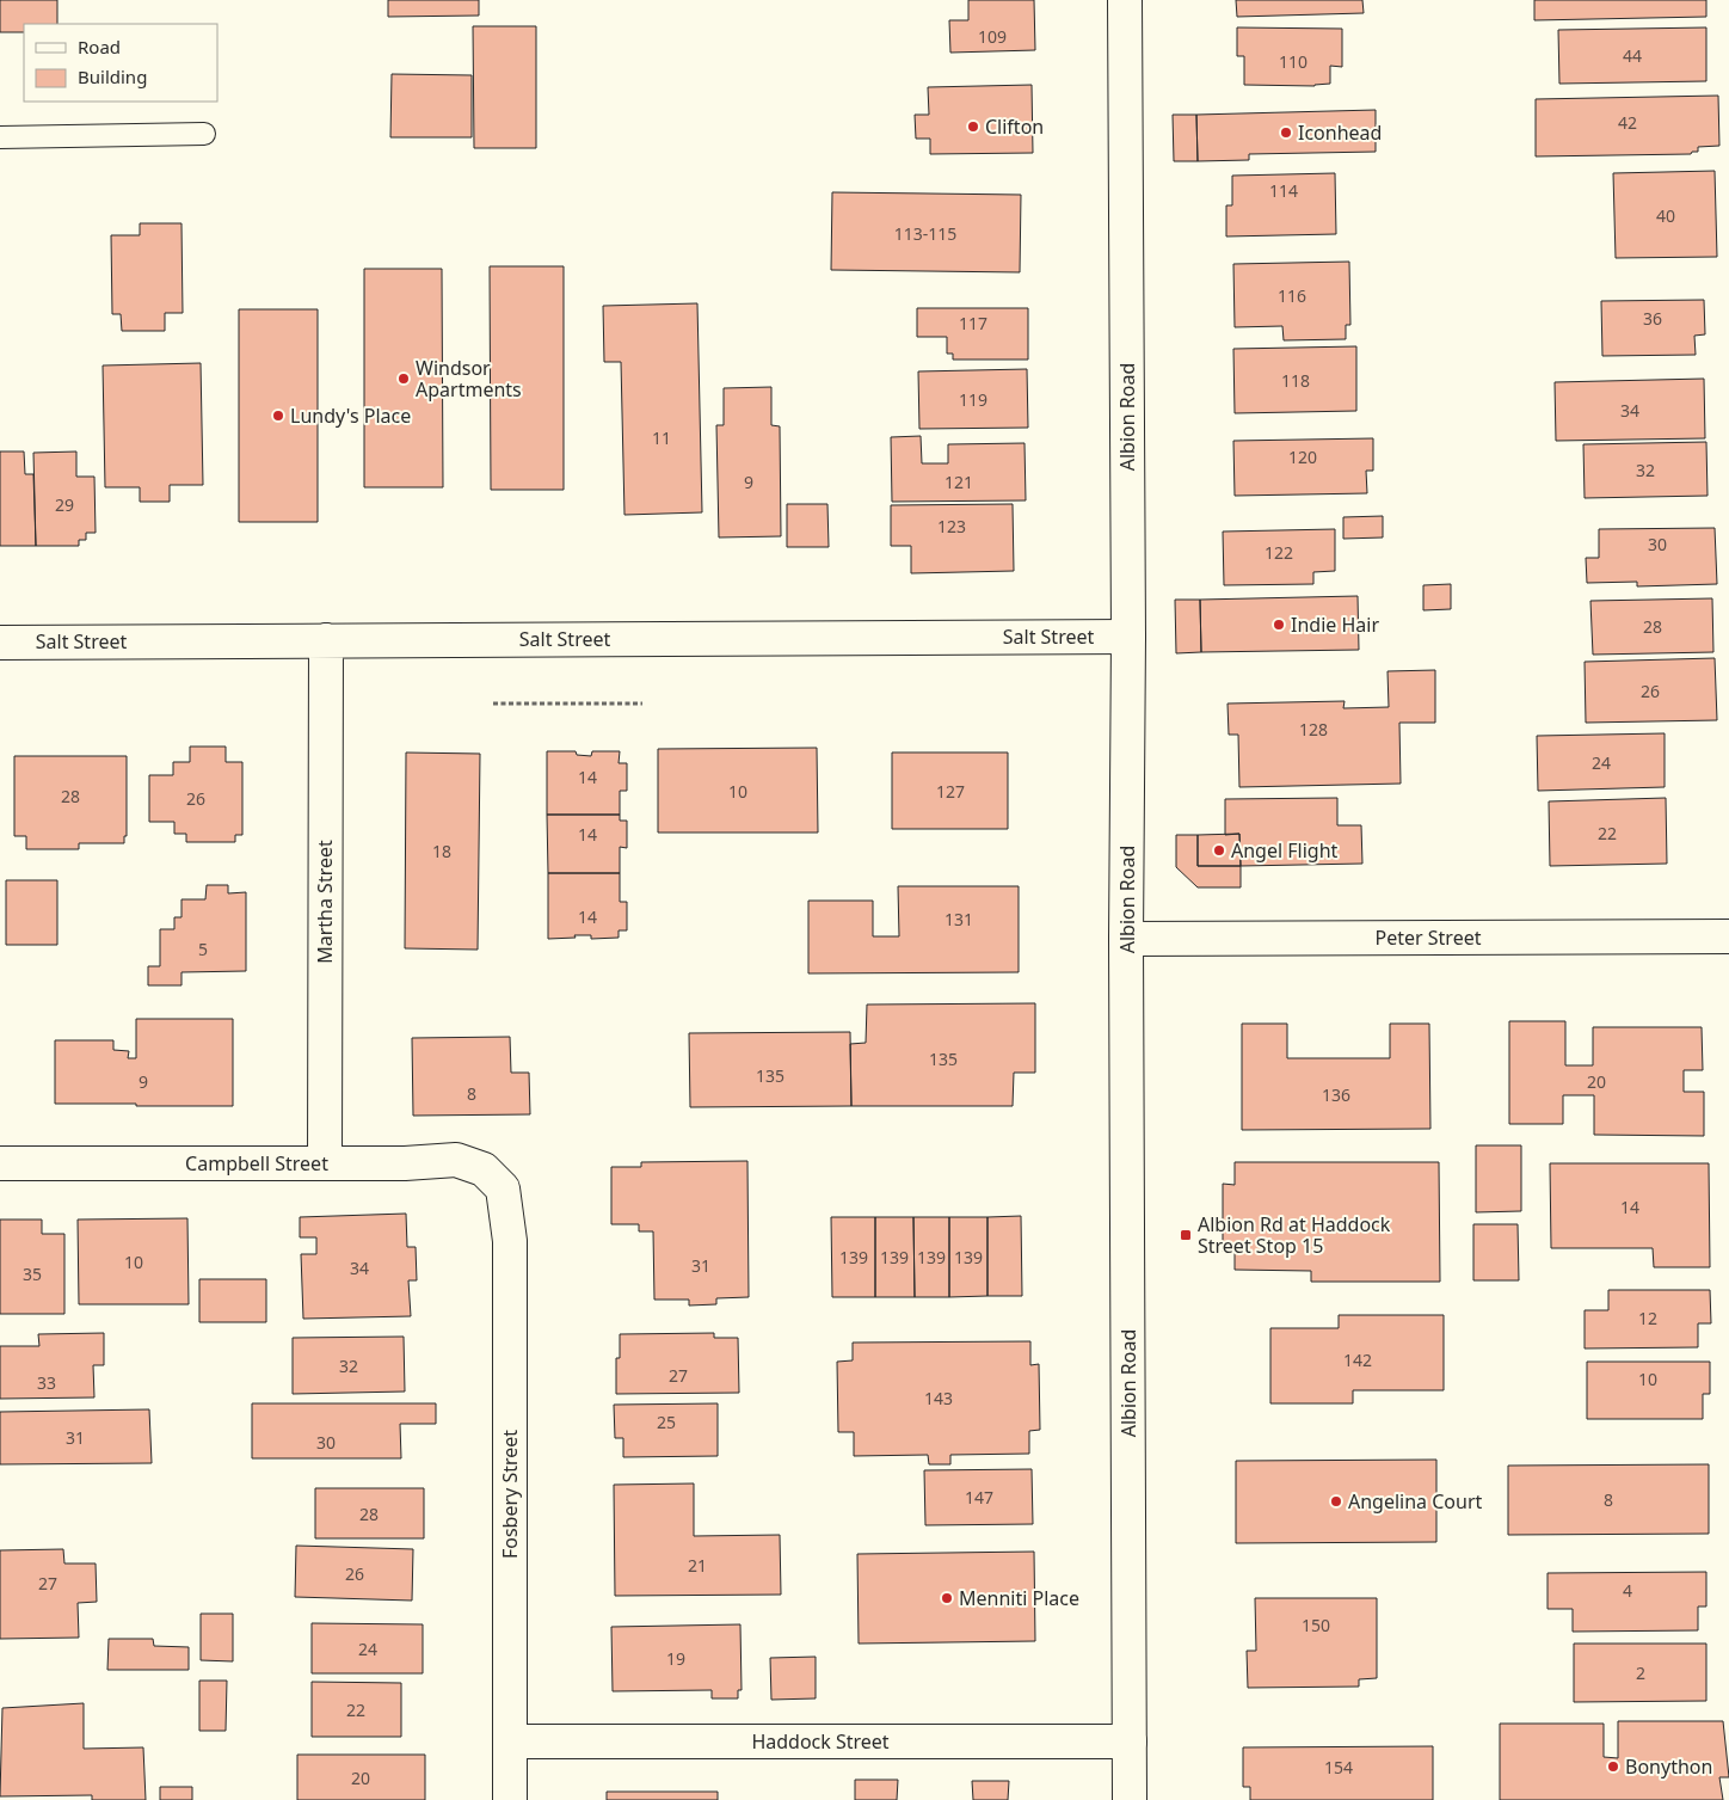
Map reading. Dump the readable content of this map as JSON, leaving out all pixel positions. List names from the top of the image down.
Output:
{
  "streets": {
    "street": [
      "Albion Road",
      "Salt Street",
      "Martha Street",
      "Peter Street",
      "Campbell Street",
      "Fosbery Street",
      "Haddock Street"
    ]
  },
  "crossings": [
    ["Albion Road", "Salt Street"],
    ["Albion Road", "Peter Street"],
    ["Albion Road", "Haddock Street"],
    ["Salt Street", "Martha Street"],
    ["Martha Street", "Campbell Street"],
    ["Campbell Street", "Fosbery Street"],
    ["Fosbery Street", "Haddock Street"]
  ],
  "places": {
    "other": [
      "Clifton",
      "Iconhead",
      "Windsor Apartments",
      "Lundy's Place",
      "Indie Hair",
      "Angel Flight",
      "Angelina Court",
      "Menniti Place",
      "Bonython"
    ],
    "transit": ["Albion Rd at Haddock Street Stop 15"]
  },
  "house_numbers": [
    "109",
    "44",
    "110",
    "42",
    "114",
    "40",
    "113-115",
    "116",
    "36",
    "117",
    "118",
    "119",
    "34",
    "11",
    "120",
    "32",
    "9",
    "121",
    "29",
    "123",
    "30",
    "122",
    "28",
    "26",
    "128",
    "24",
    "14",
    "10",
    "127",
    "28",
    "26",
    "22",
    "14",
    "18",
    "14",
    "131",
    "5",
    "135",
    "135",
    "9",
    "20",
    "8",
    "136",
    "14",
    "139",
    "139",
    "139",
    "139",
    "10",
    "31",
    "34",
    "35",
    "12",
    "142",
    "32",
    "27",
    "10",
    "33",
    "143",
    "25",
    "31",
    "30",
    "147",
    "8",
    "28",
    "21",
    "26",
    "27",
    "4",
    "150",
    "24",
    "19",
    "2",
    "22",
    "154",
    "20"
  ],
  "legend": ["Road", "Building"]
}
